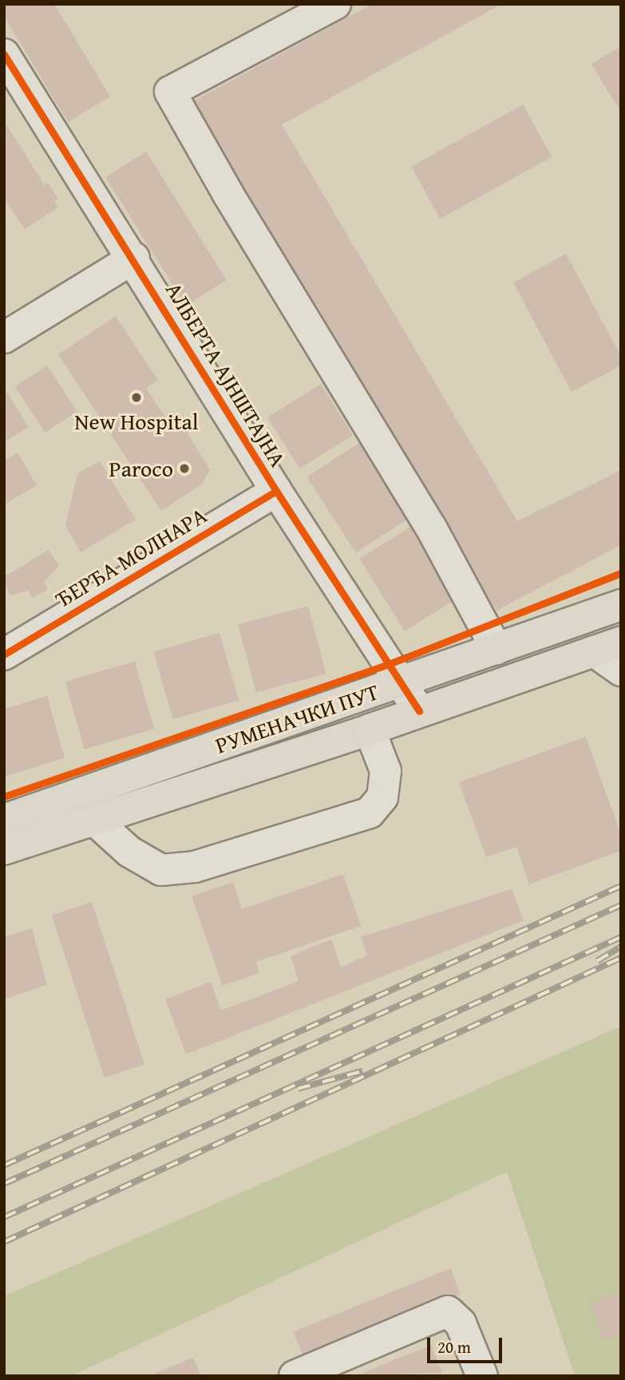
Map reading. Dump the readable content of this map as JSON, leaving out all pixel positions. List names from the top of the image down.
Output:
{
  "streets": {
    "main road": ["РУМЕНАЧКИ ПУТ"],
    "street": ["АЛБЕРТА АЈНШТАЈНА", "ЂЕРЂА МОЛНАРА"]
  },
  "crossings": [
    ["АЛБЕРТА АЈНШТАЈНА", "ЂЕРЂА МОЛНАРА"],
    ["АЛБЕРТА АЈНШТАЈНА", "РУМЕНАЧКИ ПУТ"]
  ],
  "places": ["New Hospital", "Paroco"],
  "scale_bar": "20 m"
}
